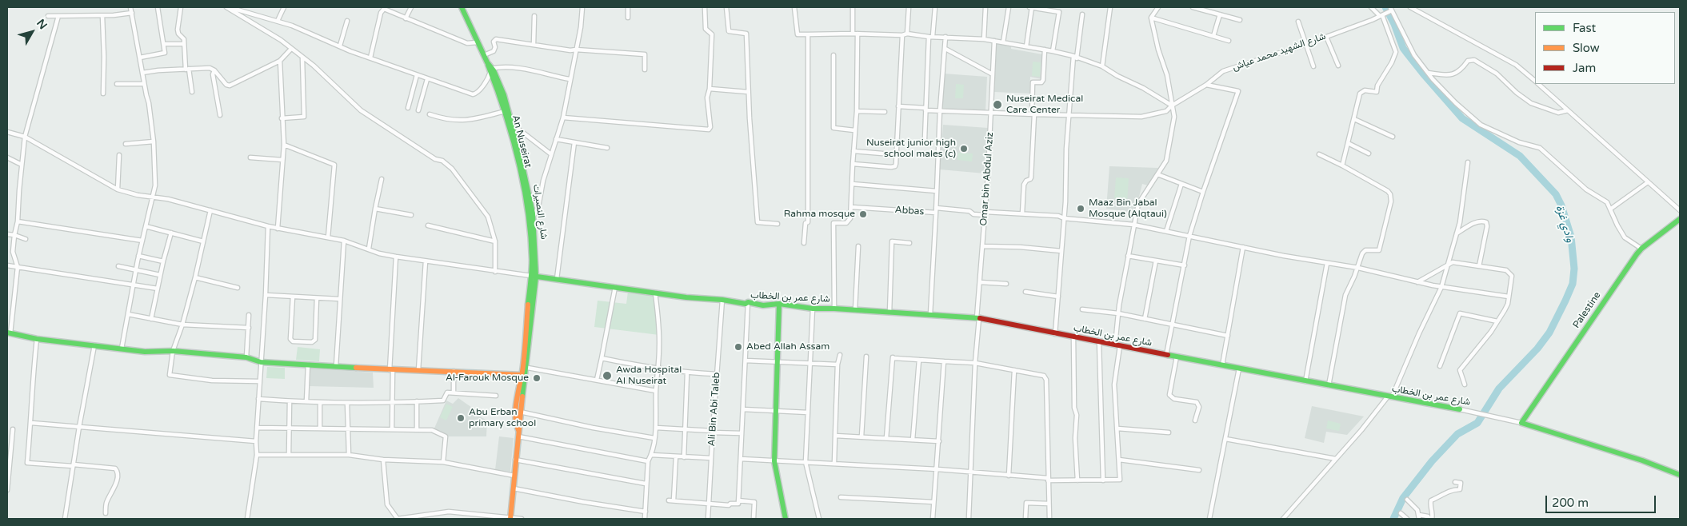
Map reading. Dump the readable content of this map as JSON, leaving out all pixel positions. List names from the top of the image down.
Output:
{
  "streets": {
    "street": [
      "شارع الشهيد محمد عياش",
      "An Nuseirat",
      "Omar bin Abdul Aziz",
      "Abbas",
      "شارع النصيرات",
      "شارع عمر بن الخطاب",
      "Palestine",
      "Ali Bin Abi Taleb"
    ]
  },
  "crossings": [
    ["شارع الشهيد محمد عياش", "Omar bin Abdul Aziz"],
    ["An Nuseirat", "شارع النصيرات"],
    ["Omar bin Abdul Aziz", "Abbas"],
    ["Omar bin Abdul Aziz", "شارع عمر بن الخطاب"],
    ["شارع النصيرات", "شارع عمر بن الخطاب"],
    ["شارع عمر بن الخطاب", "Palestine"],
    ["شارع عمر بن الخطاب", "Ali Bin Abi Taleb"]
  ],
  "water": ["وادي غزة"],
  "places": [
    "Nuseirat Medical Care Center",
    "Nuseirat junior high school males (c)",
    "Maaz Bin Jabal Mosque (Alqtaui)",
    "Rahma mosque",
    "Abed Allah Assam",
    "Awda Hospital Al Nuseirat",
    "Al-Farouk Mosque",
    "Abu Erban primary school"
  ],
  "legend": ["Fast", "Slow", "Jam"],
  "scale_bar": "200 m",
  "north": "top right"
}
